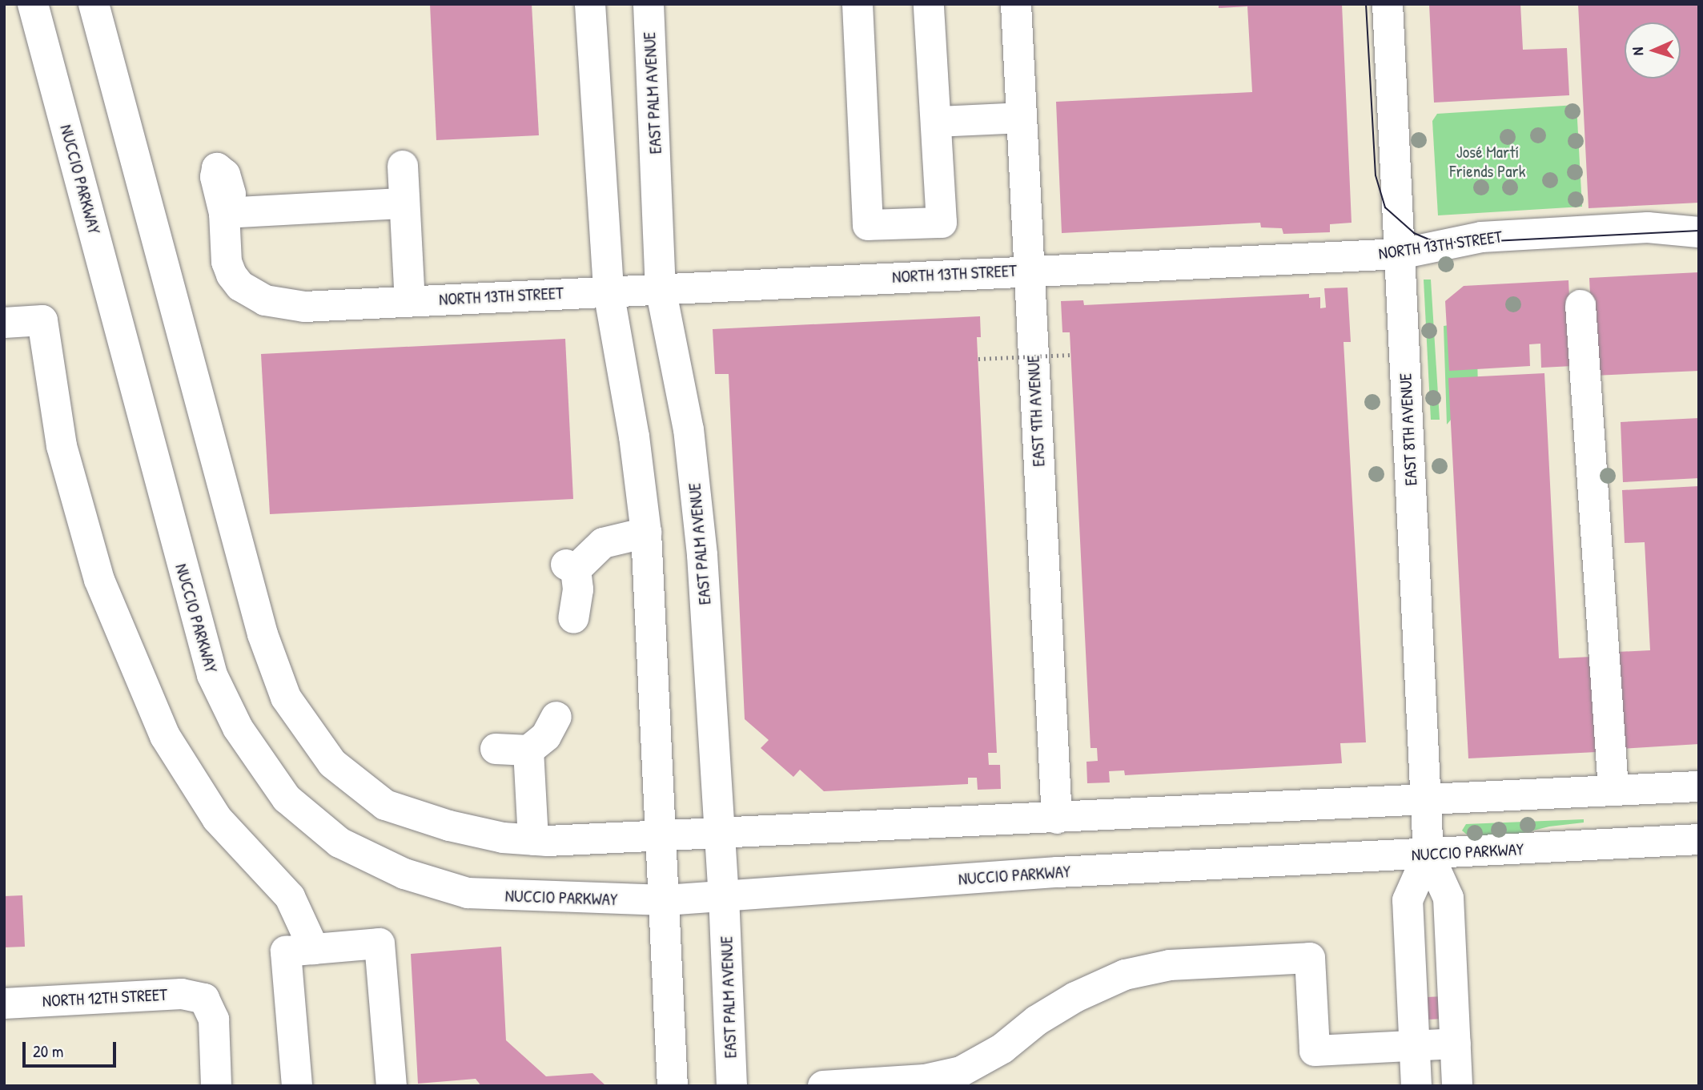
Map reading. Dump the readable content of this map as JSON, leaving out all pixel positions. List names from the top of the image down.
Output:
{
  "streets": {
    "street": [
      "EAST PALM AVENUE",
      "NUCCIO PARKWAY",
      "NORTH 13TH STREET",
      "EAST 9TH AVENUE",
      "EAST 8TH AVENUE",
      "NORTH 12TH STREET"
    ]
  },
  "crossings": [
    ["EAST PALM AVENUE", "NUCCIO PARKWAY"],
    ["EAST PALM AVENUE", "NORTH 13TH STREET"],
    ["NUCCIO PARKWAY", "EAST 8TH AVENUE"],
    ["NORTH 13TH STREET", "EAST 9TH AVENUE"],
    ["NORTH 13TH STREET", "EAST 8TH AVENUE"]
  ],
  "parks": ["José Martí Friends Park"],
  "scale_bar": "20 m",
  "north": "left"
}
